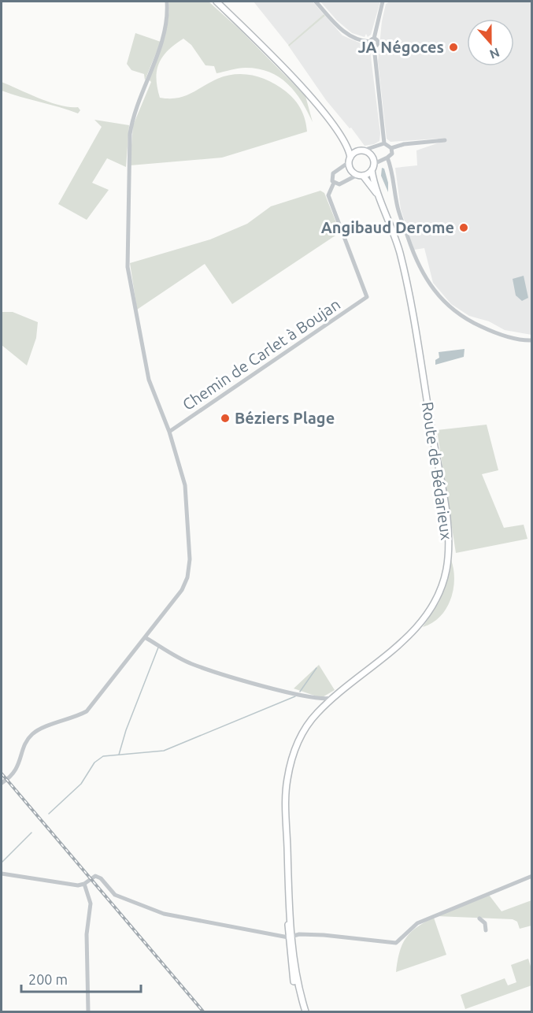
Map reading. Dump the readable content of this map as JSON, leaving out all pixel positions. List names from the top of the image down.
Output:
{
  "streets": {
    "main road": ["Route de Bédarieux"],
    "street": ["Chemin de Carlet à Boujan"]
  },
  "places": ["JA Négoces", "Angibaud Derome", "Béziers Plage"],
  "scale_bar": "200 m",
  "north": "bottom"
}
